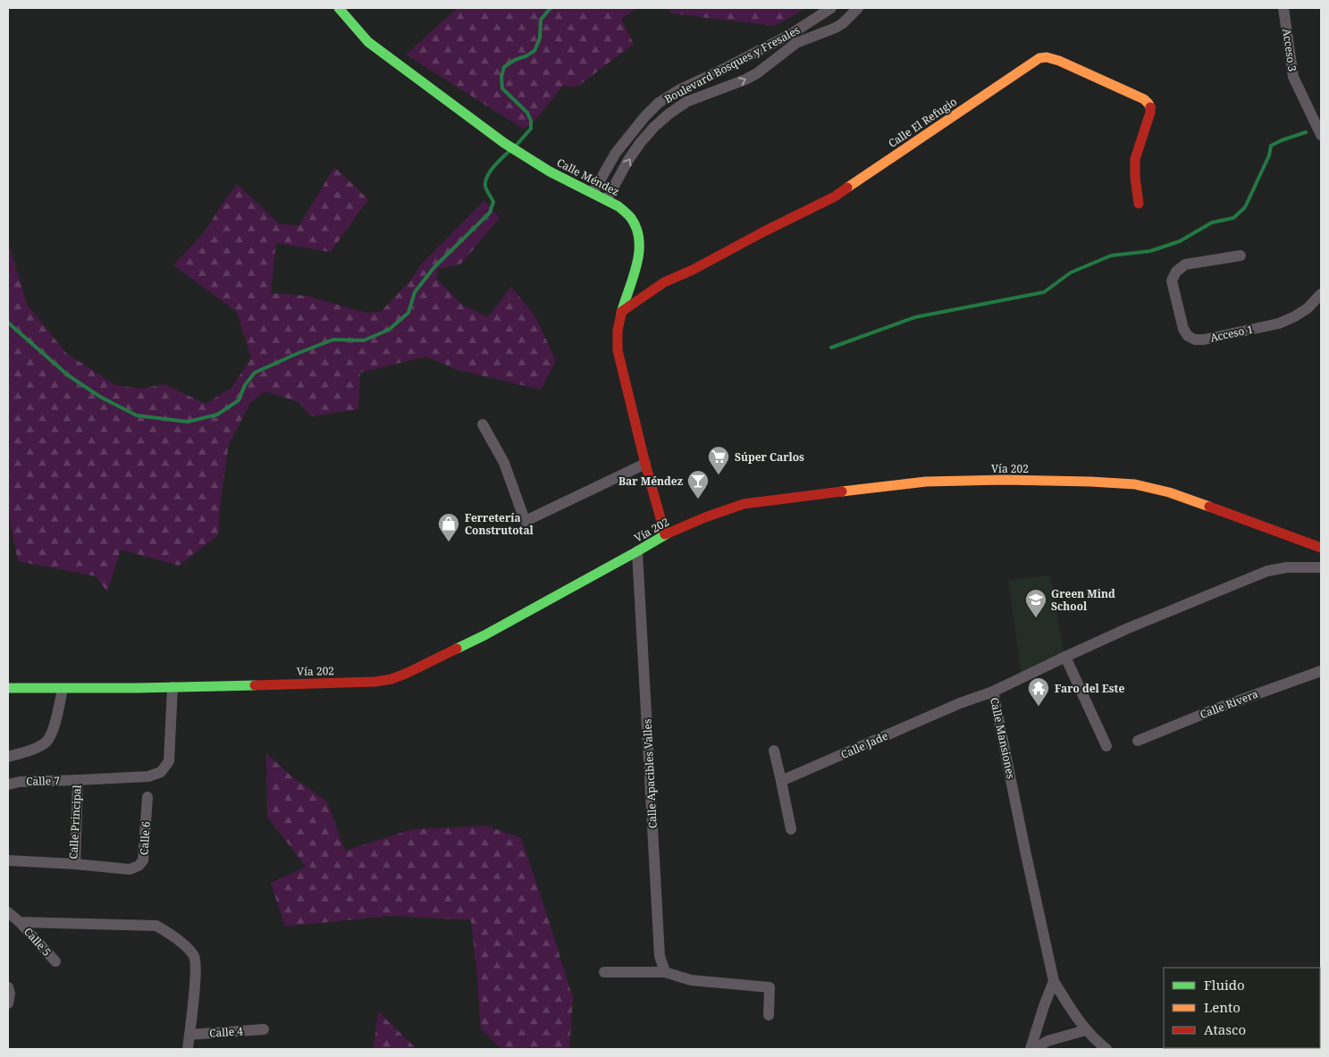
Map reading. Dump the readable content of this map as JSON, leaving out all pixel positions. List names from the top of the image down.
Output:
{
  "streets": {
    "street": [
      "Acceso 3",
      "Boulevard Bosques y Fresales",
      "Calle El Refugio",
      "Calle Méndez",
      "Acceso 1",
      "Vía 202",
      "Calle Rivera",
      "Calle Mansiones",
      "Calle Jade",
      "Calle Apacibles Valles",
      "Calle 7",
      "Calle Principal",
      "Calle 6",
      "Calle 5",
      "Calle 4"
    ]
  },
  "crossings": [
    ["Boulevard Bosques y Fresales", "Calle Méndez"],
    ["Calle El Refugio", "Calle Méndez"],
    ["Calle Méndez", "Vía 202"],
    ["Vía 202", "Calle Apacibles Valles"],
    ["Vía 202", "Calle Principal"],
    ["Calle Mansiones", "Calle Jade"],
    ["Calle 7", "Calle Principal"],
    ["Calle Principal", "Calle 6"]
  ],
  "places": {
    "supermarket": ["Súper Carlos"],
    "bar": ["Bar Méndez"],
    "shop": ["Ferretería Construtotal"],
    "school or university": ["Green Mind School"],
    "temple": ["Faro del Este"]
  },
  "legend": ["Fluido", "Lento", "Atasco"]
}
